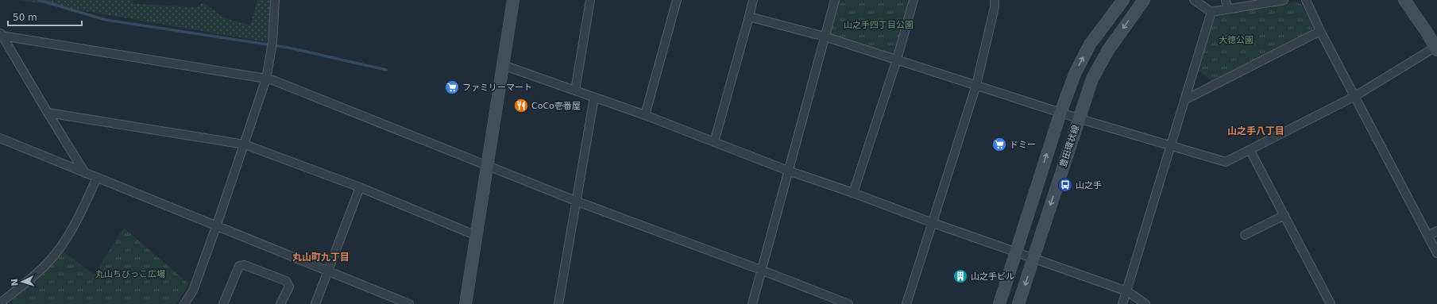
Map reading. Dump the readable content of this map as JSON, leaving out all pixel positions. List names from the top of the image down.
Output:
{
  "streets": {
    "main road": ["豊田環状線"]
  },
  "districts": ["山之手八丁目", "丸山町九丁目"],
  "parks": ["山之手四丁目公園", "大徳公園", "丸山ちびっこ広場"],
  "places": {
    "supermarket": ["ファミリーマート", "ドミー"],
    "restaurant": ["CoCo壱番屋"],
    "bus stop": ["山之手"],
    "building": ["山之手ビル"]
  },
  "scale_bar": "50 m",
  "north": "left"
}
